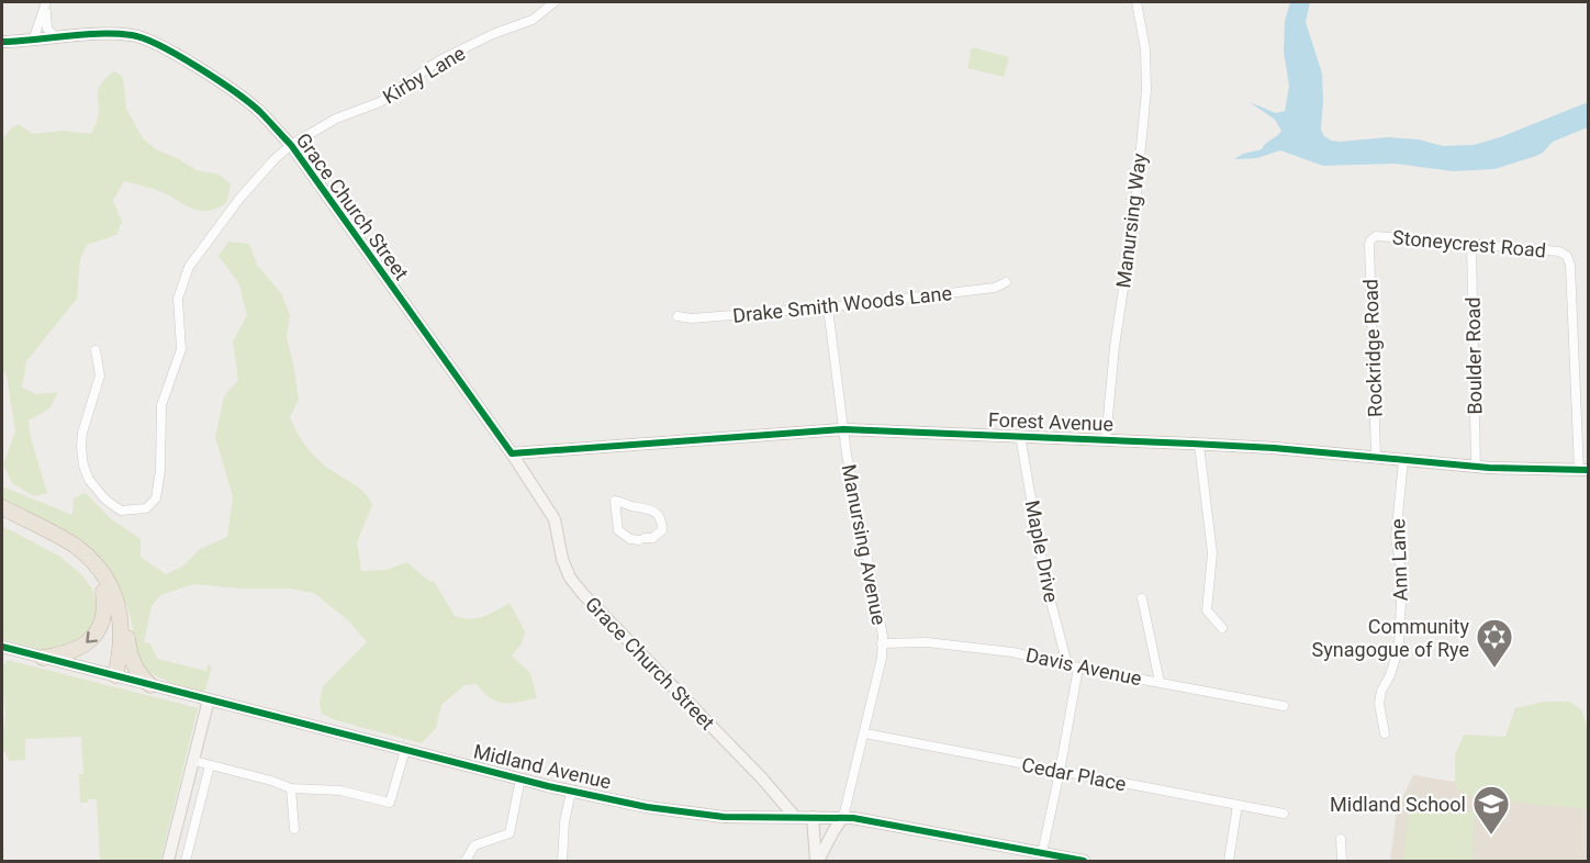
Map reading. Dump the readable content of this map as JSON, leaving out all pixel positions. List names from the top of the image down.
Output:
{
  "streets": {
    "street": [
      "Kirby Lane",
      "Grace Church Street",
      "Manursing Way",
      "Stoneycrest Road",
      "Drake Smith Woods Lane",
      "Rockridge Road",
      "Boulder Road",
      "Forest Avenue",
      "Manursing Avenue",
      "Maple Drive",
      "Ann Lane",
      "Davis Avenue",
      "Midland Avenue",
      "Cedar Place"
    ]
  },
  "crossings": [
    ["Kirby Lane", "Grace Church Street"],
    ["Grace Church Street", "Forest Avenue"],
    ["Grace Church Street", "Midland Avenue"],
    ["Manursing Way", "Forest Avenue"],
    ["Stoneycrest Road", "Rockridge Road"],
    ["Stoneycrest Road", "Boulder Road"],
    ["Stoneycrest Road", "Forest Avenue"],
    ["Drake Smith Woods Lane", "Manursing Avenue"],
    ["Rockridge Road", "Forest Avenue"],
    ["Boulder Road", "Forest Avenue"],
    ["Forest Avenue", "Manursing Avenue"],
    ["Forest Avenue", "Maple Drive"],
    ["Forest Avenue", "Ann Lane"],
    ["Manursing Avenue", "Davis Avenue"],
    ["Manursing Avenue", "Midland Avenue"],
    ["Manursing Avenue", "Cedar Place"],
    ["Maple Drive", "Davis Avenue"]
  ],
  "places": {
    "synagogue": ["Community Synagogue of Rye"],
    "school or university": ["Midland School"]
  }
}
